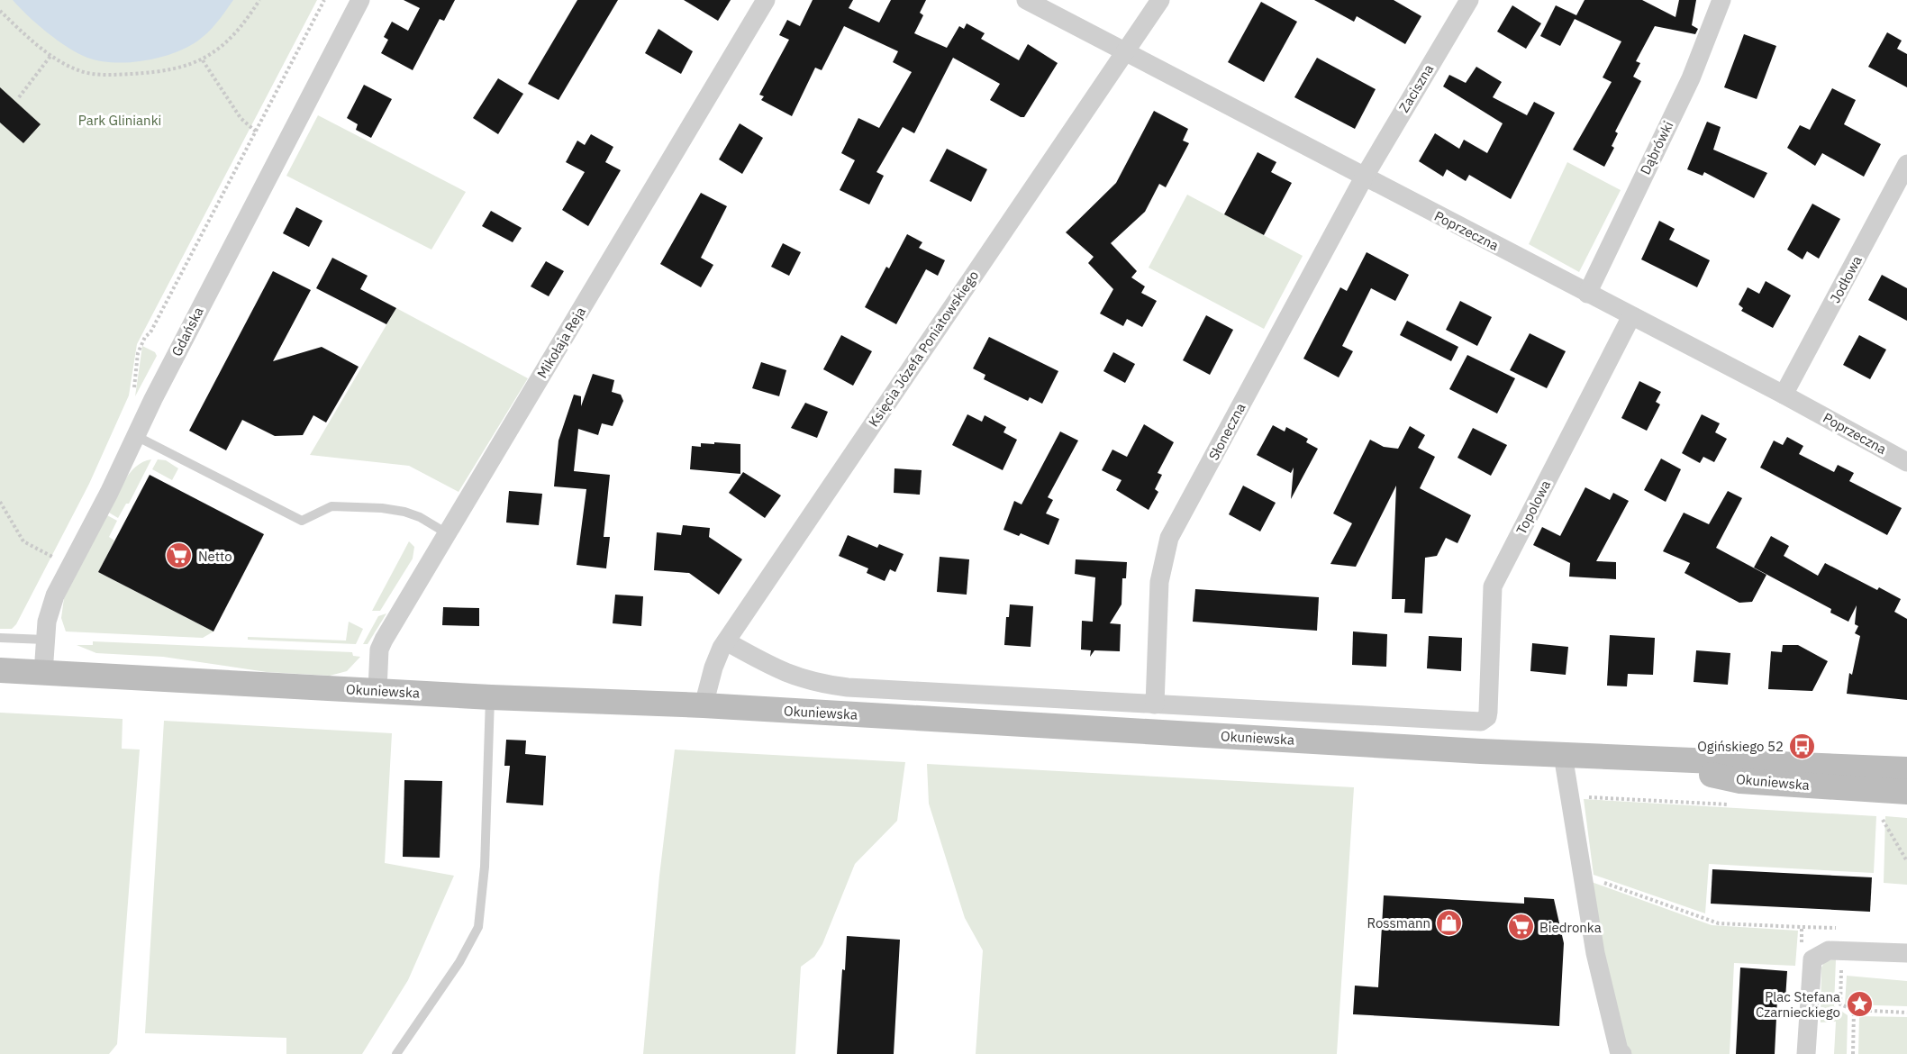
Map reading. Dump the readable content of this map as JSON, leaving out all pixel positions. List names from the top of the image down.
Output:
{
  "streets": {
    "main road": ["Okuniewska"],
    "street": [
      "Zaciszna",
      "Dąbrówki",
      "Poprzeczna",
      "Jodłowa",
      "Gdańska",
      "Mikołaja Reja",
      "Księcia Józefa Poniatowskiego",
      "Słoneczna",
      "Topolowa"
    ]
  },
  "crossings": [
    ["Zaciszna", "Poprzeczna"],
    ["Zaciszna", "Słoneczna"],
    ["Dąbrówki", "Poprzeczna"],
    ["Poprzeczna", "Jodłowa"],
    ["Poprzeczna", "Księcia Józefa Poniatowskiego"],
    ["Poprzeczna", "Słoneczna"],
    ["Poprzeczna", "Topolowa"],
    ["Gdańska", "Okuniewska"],
    ["Mikołaja Reja", "Okuniewska"],
    ["Księcia Józefa Poniatowskiego", "Okuniewska"],
    ["Słoneczna", "Okuniewska"],
    ["Topolowa", "Okuniewska"]
  ],
  "parks": ["Park Glinianki"],
  "places": {
    "supermarket": ["Netto", "Biedronka"],
    "bus stop": ["Ogińskiego 52"],
    "shop": ["Rossmann"],
    "place": ["Plac Stefana Czarnieckiego"]
  }
}
